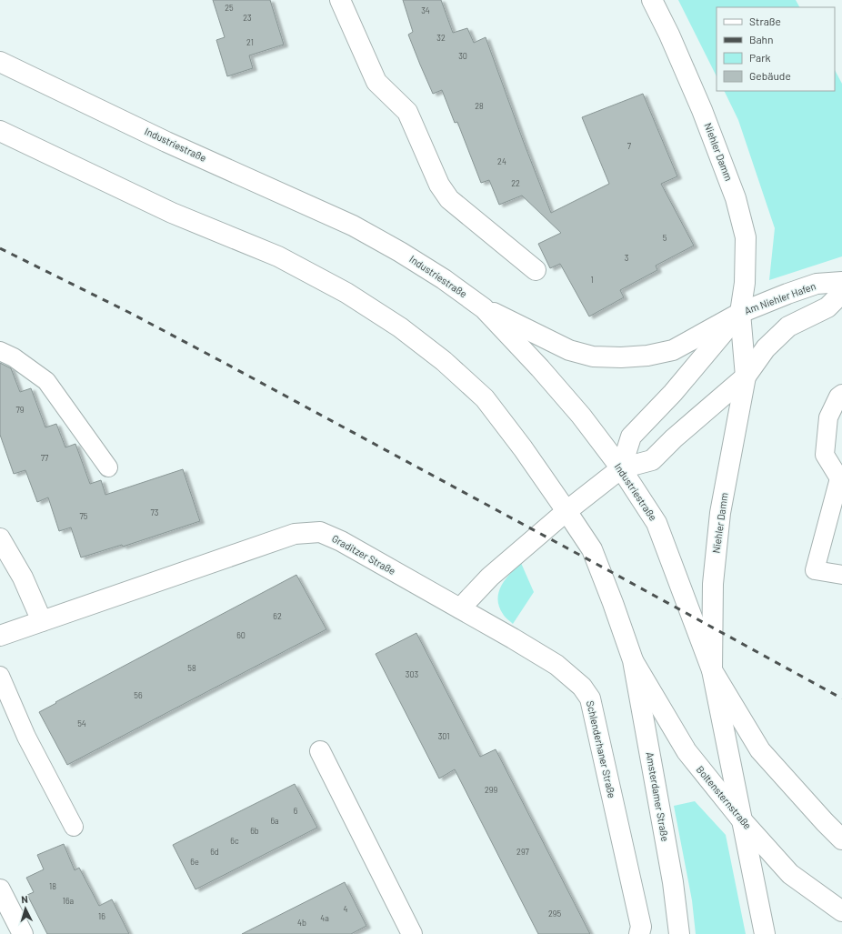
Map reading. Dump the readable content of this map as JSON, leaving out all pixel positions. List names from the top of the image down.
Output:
{
  "streets": {
    "main road": [
      "Industriestraße",
      "Niehler Damm",
      "Am Niehler Hafen",
      "Graditzer Straße",
      "Schlenderhaner Straße",
      "Amsterdamer Straße",
      "Boltensternstraße"
    ]
  },
  "crossings": [
    ["Industriestraße", "Niehler Damm"],
    ["Industriestraße", "Am Niehler Hafen"],
    ["Niehler Damm", "Am Niehler Hafen"],
    ["Graditzer Straße", "Schlenderhaner Straße"],
    ["Amsterdamer Straße", "Boltensternstraße"]
  ],
  "house_numbers": [
    "25",
    "34",
    "23",
    "32",
    "21",
    "30",
    "28",
    "7",
    "24",
    "22",
    "5",
    "3",
    "1",
    "79",
    "77",
    "73",
    "75",
    "62",
    "60",
    "58",
    "303",
    "56",
    "54",
    "301",
    "299",
    "6",
    "6a",
    "6b",
    "6c",
    "6d",
    "297",
    "6e",
    "18",
    "16a",
    "4",
    "295",
    "16",
    "4a",
    "4b"
  ],
  "legend": [
    "Straße",
    "Bahn",
    "Park",
    "Gebäude"
  ],
  "north": "top"
}
